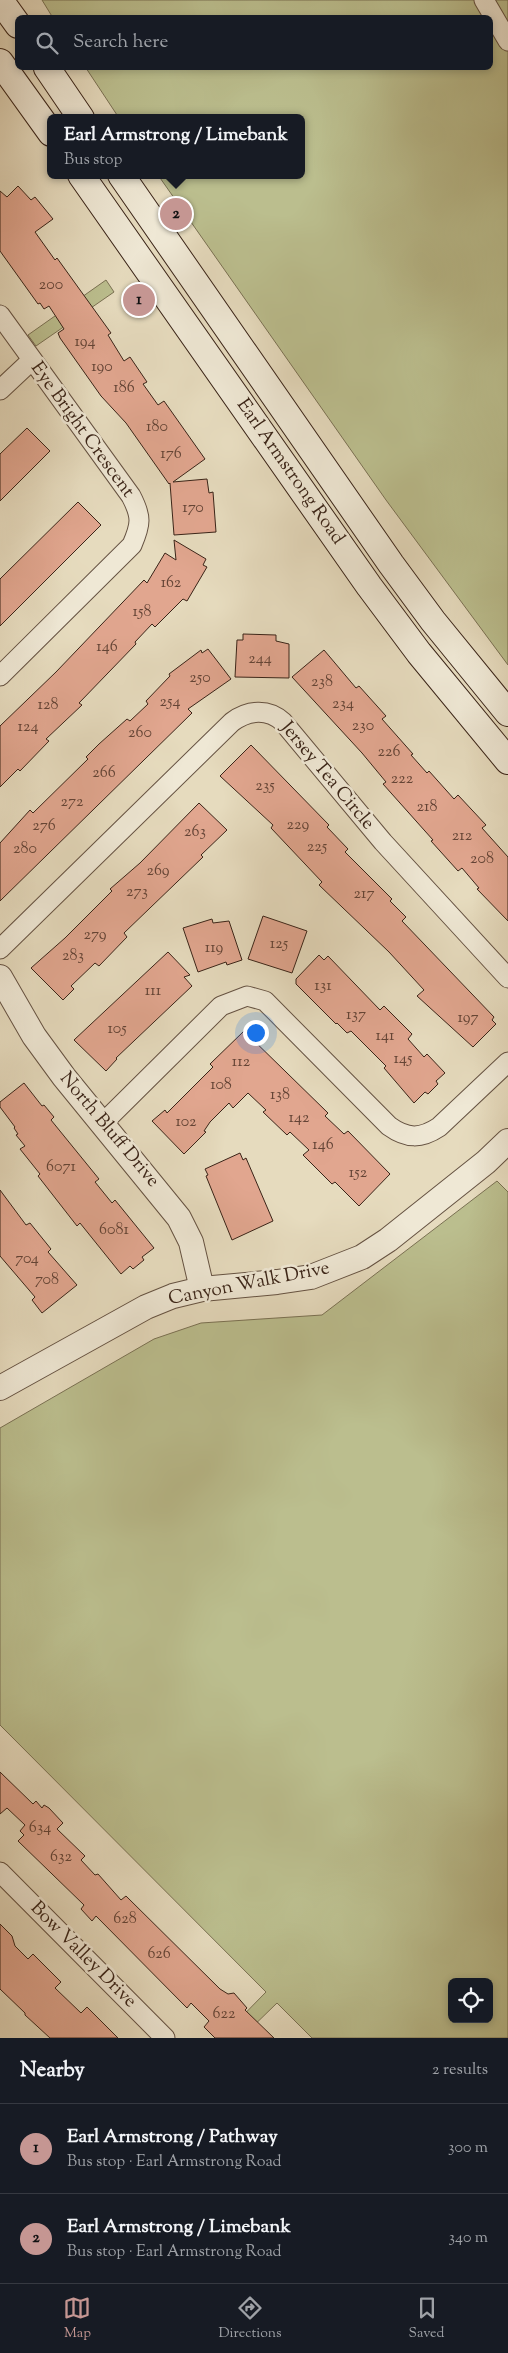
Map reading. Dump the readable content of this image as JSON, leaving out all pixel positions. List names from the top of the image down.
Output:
{
  "streets": {
    "main road": ["Earl Armstrong Road"],
    "street": [
      "Eye Bright Crescent",
      "Jersey Tea Circle",
      "North Bluff Drive",
      "Canyon Walk Drive",
      "Bow Valley Drive"
    ]
  },
  "crossings": [
    ["North Bluff Drive", "Canyon Walk Drive"]
  ],
  "house_numbers": [
    "200",
    "194",
    "190",
    "186",
    "180",
    "176",
    "170",
    "162",
    "158",
    "146",
    "244",
    "250",
    "238",
    "254",
    "234",
    "128",
    "230",
    "124",
    "260",
    "226",
    "266",
    "222",
    "235",
    "272",
    "218",
    "229",
    "276",
    "263",
    "212",
    "225",
    "280",
    "208",
    "269",
    "273",
    "217",
    "279",
    "125",
    "119",
    "283",
    "131",
    "111",
    "137",
    "197",
    "105",
    "141",
    "145",
    "112",
    "108",
    "138",
    "142",
    "102",
    "146",
    "6071",
    "152",
    "6081",
    "704",
    "708",
    "634",
    "632",
    "628",
    "626",
    "622"
  ],
  "page": {
    "search": "Search here",
    "popup": ["Earl Armstrong / Limebank", "Bus stop"],
    "pins": ["2", "1"],
    "heading": ["Nearby", "2 results"],
    "list": [
      {
        "mark": "1",
        "name": "Earl Armstrong / Pathway",
        "note": "Bus stop · Earl Armstrong Road",
        "value": "300 m"
      },
      {
        "mark": "2",
        "name": "Earl Armstrong / Limebank",
        "note": "Bus stop · Earl Armstrong Road",
        "value": "340 m"
      }
    ],
    "nav": ["Map", "Directions", "Saved"]
  }
}
